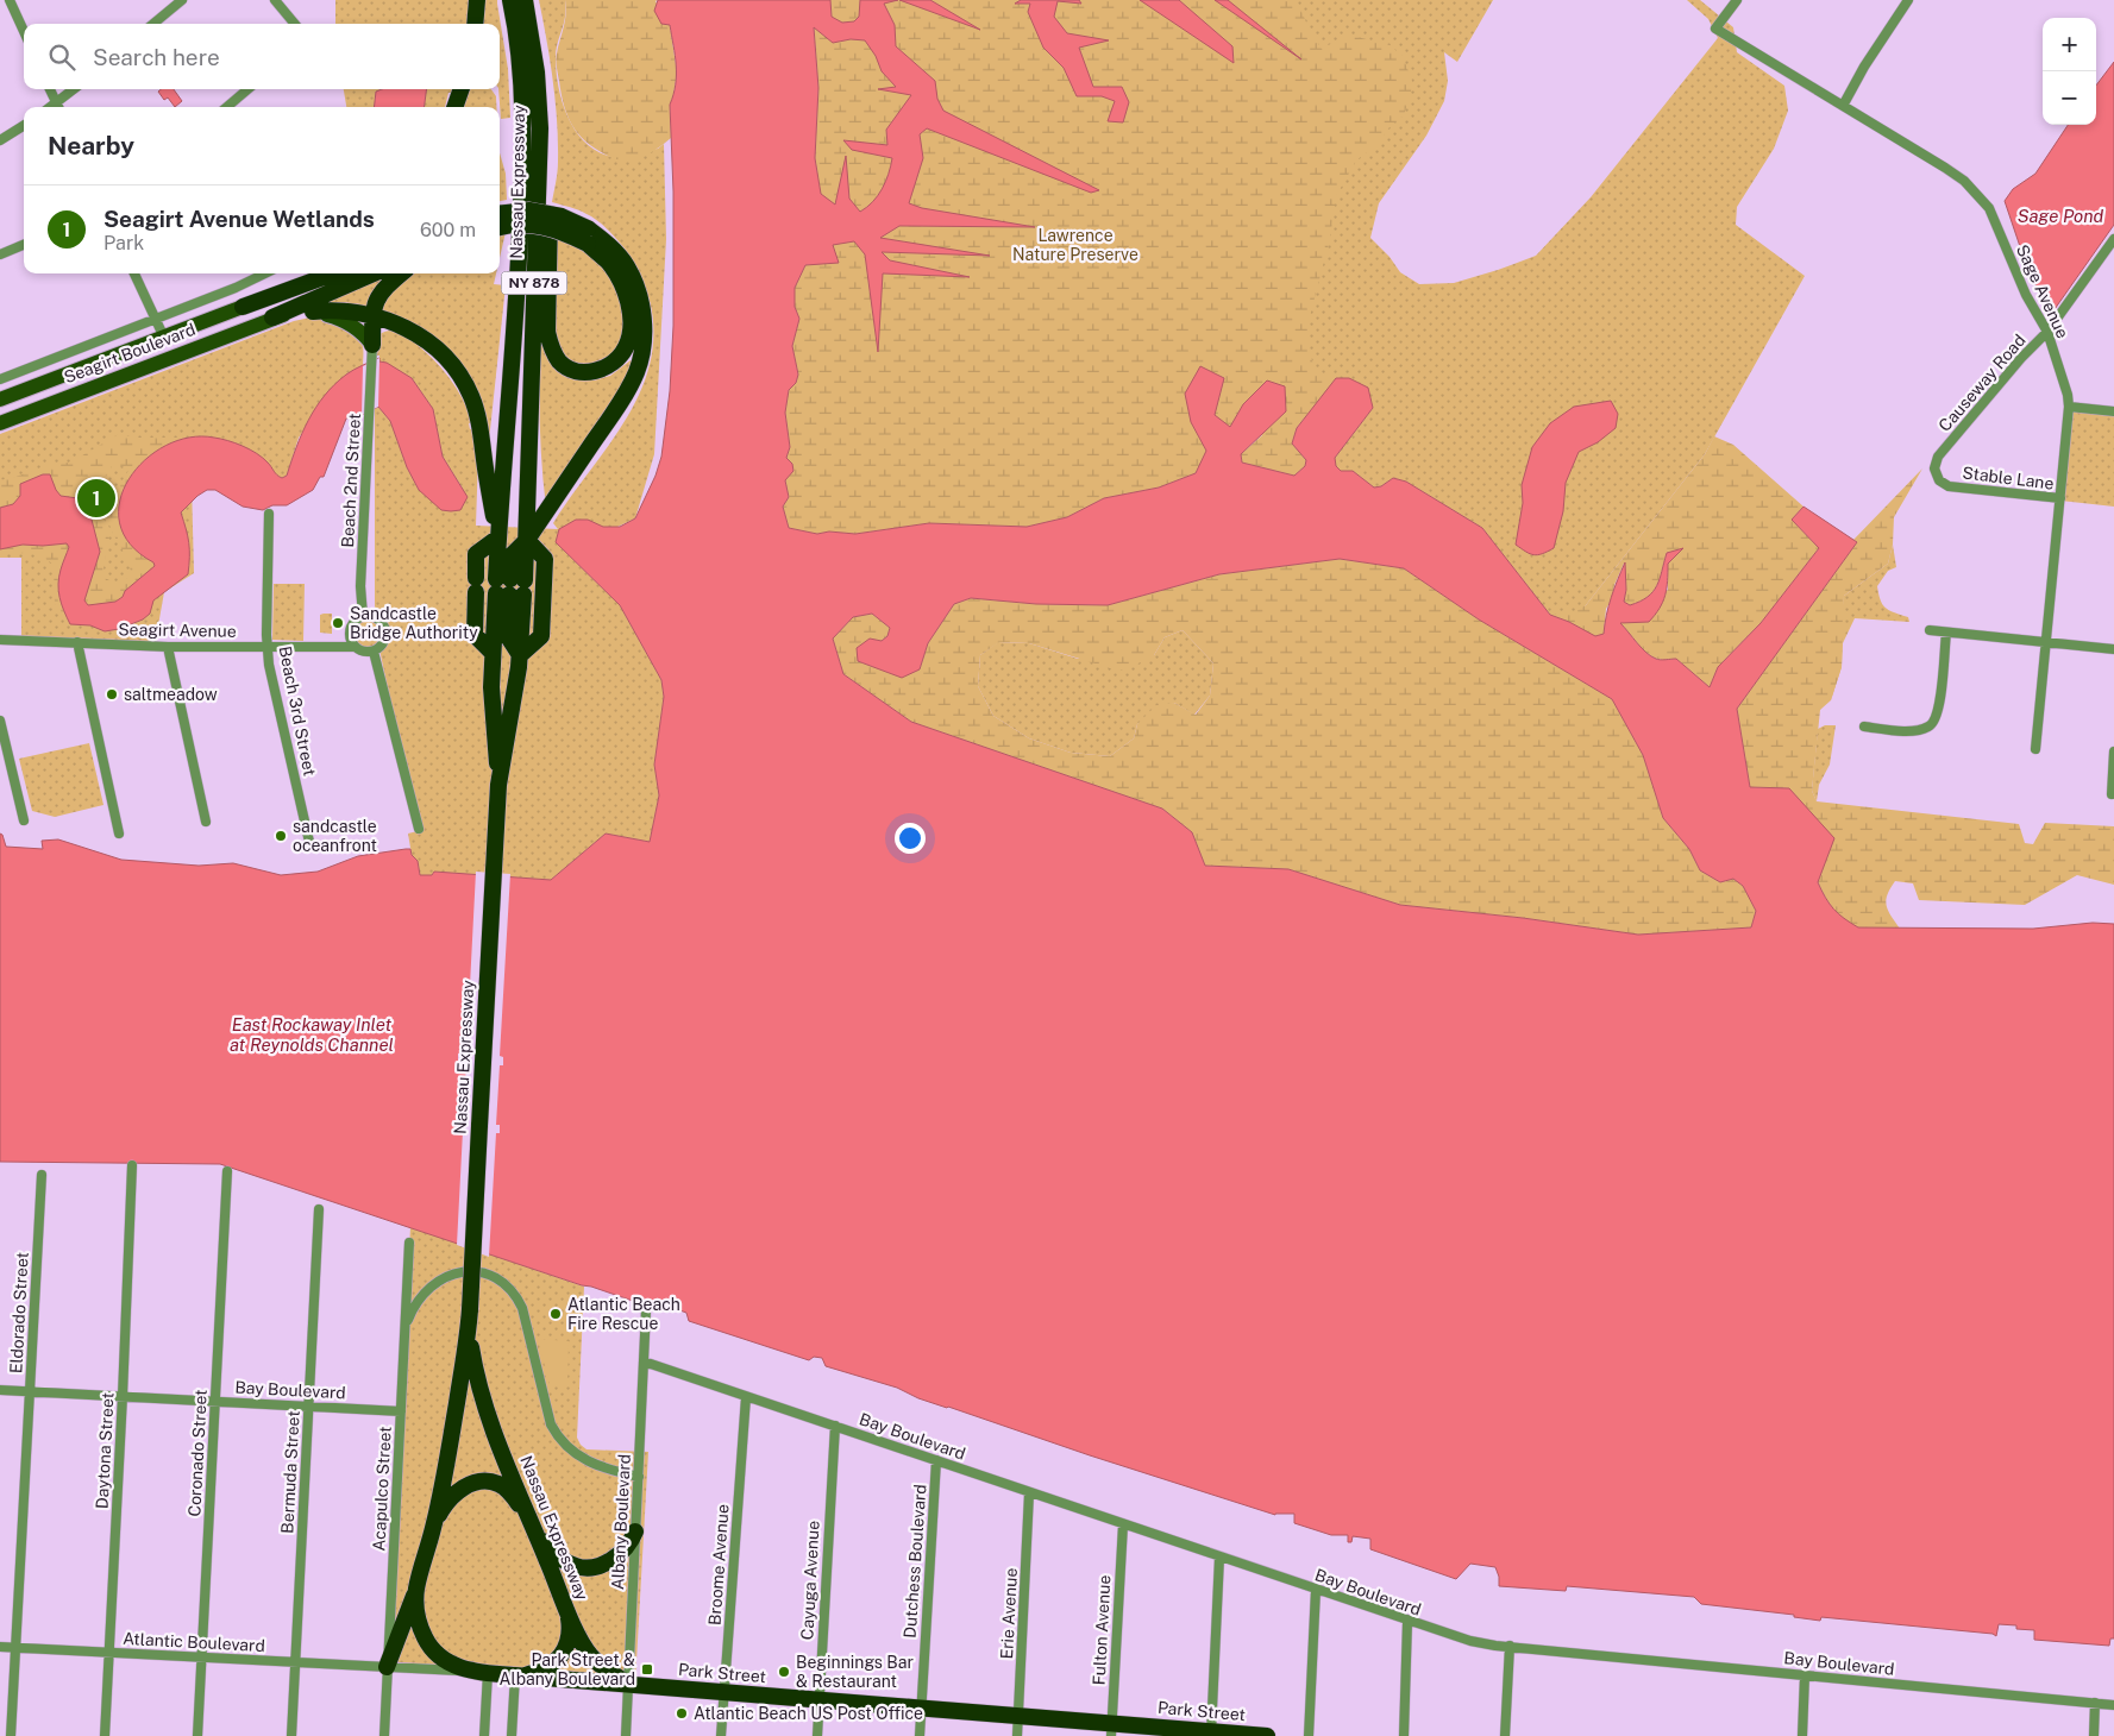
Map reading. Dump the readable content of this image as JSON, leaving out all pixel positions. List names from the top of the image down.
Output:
{
  "streets": {
    "highway": ["Nassau Expressway", "NY 878", "Park Street"],
    "main road": ["Seagirt Boulevard"],
    "street": [
      "Sage Avenue",
      "Causeway Road",
      "Stable Lane",
      "Beach 2nd Street",
      "Seagirt Avenue",
      "Beach 3rd Street",
      "Eldorado Street",
      "Bay Boulevard",
      "Daytona Street",
      "Coronado Street",
      "Bermuda Street",
      "Acapulco Street",
      "Albany Boulevard",
      "Dutchess Boulevard",
      "Broome Avenue",
      "Cayuga Avenue",
      "Erie Avenue",
      "Fulton Avenue",
      "Atlantic Boulevard"
    ]
  },
  "crossings": [
    ["Nassau Expressway", "Albany Boulevard"],
    ["Nassau Expressway", "Park Street"],
    ["Sage Avenue", "Causeway Road"],
    ["Sage Avenue", "Stable Lane"],
    ["Causeway Road", "Stable Lane"],
    ["Beach 2nd Street", "Seagirt Avenue"],
    ["Seagirt Avenue", "Beach 3rd Street"],
    ["Eldorado Street", "Bay Boulevard"],
    ["Eldorado Street", "Atlantic Boulevard"],
    ["Bay Boulevard", "Daytona Street"],
    ["Bay Boulevard", "Coronado Street"],
    ["Bay Boulevard", "Bermuda Street"],
    ["Bay Boulevard", "Acapulco Street"],
    ["Bay Boulevard", "Albany Boulevard"],
    ["Bay Boulevard", "Dutchess Boulevard"],
    ["Bay Boulevard", "Broome Avenue"],
    ["Bay Boulevard", "Cayuga Avenue"],
    ["Bay Boulevard", "Erie Avenue"],
    ["Bay Boulevard", "Fulton Avenue"],
    ["Daytona Street", "Atlantic Boulevard"],
    ["Coronado Street", "Atlantic Boulevard"],
    ["Bermuda Street", "Atlantic Boulevard"],
    ["Acapulco Street", "Atlantic Boulevard"],
    ["Acapulco Street", "Park Street"],
    ["Albany Boulevard", "Park Street"],
    ["Dutchess Boulevard", "Park Street"],
    ["Broome Avenue", "Park Street"],
    ["Cayuga Avenue", "Park Street"],
    ["Erie Avenue", "Park Street"],
    ["Fulton Avenue", "Park Street"],
    ["Atlantic Boulevard", "Park Street"]
  ],
  "water": ["Sage Pond", "East Rockaway Inlet at Reynolds Channel"],
  "parks": ["Lawrence Nature Preserve"],
  "places": {
    "other": [
      "Sandcastle Bridge Authority",
      "saltmeadow",
      "sandcastle oceanfront",
      "Atlantic Beach Fire Rescue",
      "Beginnings Bar & Restaurant",
      "Atlantic Beach US Post Office"
    ],
    "transit": ["Park Street & Albany Boulevard"]
  },
  "page": {
    "map_buttons": ["+", "−"],
    "search": "Search here",
    "heading": "Nearby",
    "list": [
      {
        "mark": "1",
        "name": "Seagirt Avenue Wetlands",
        "note": "Park",
        "value": "600 m"
      }
    ],
    "pins": "1"
  }
}
